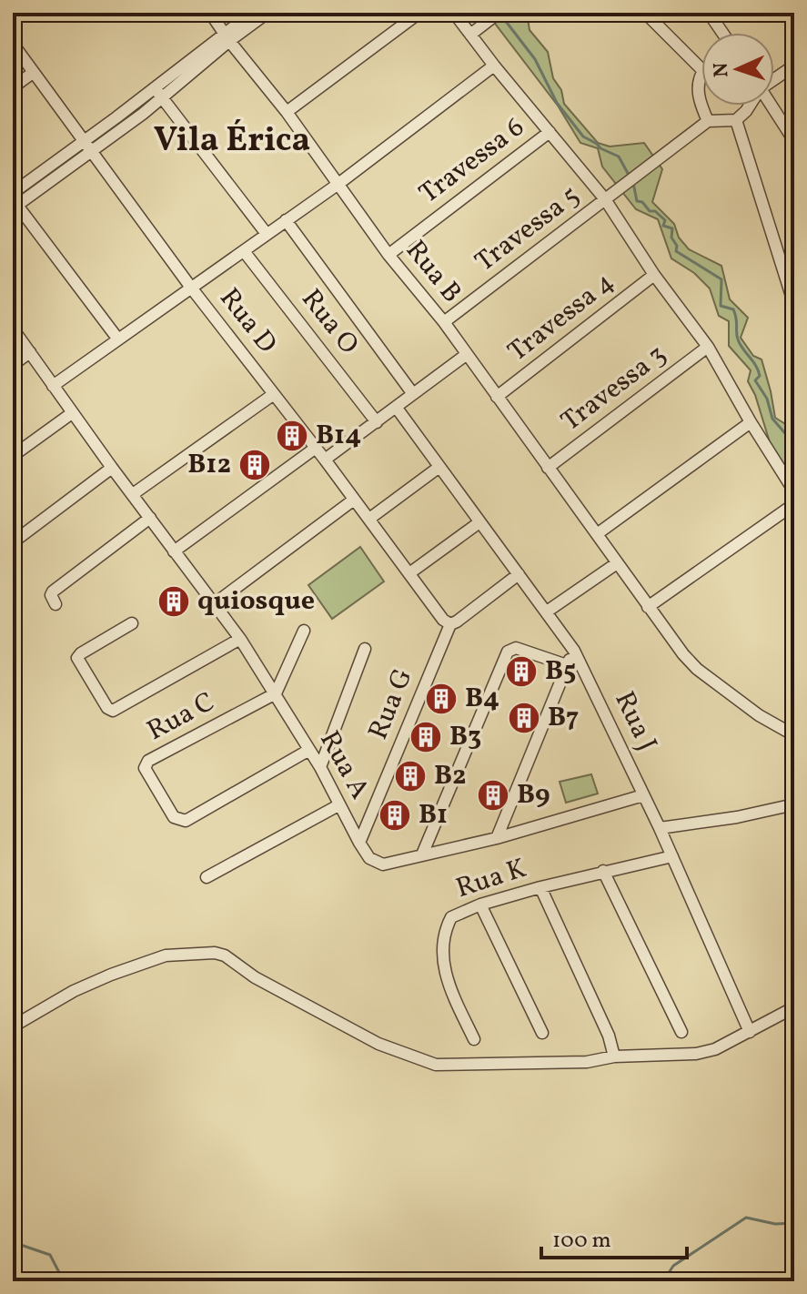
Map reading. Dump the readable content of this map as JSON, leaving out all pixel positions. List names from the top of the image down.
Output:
{
  "streets": {
    "street": [
      "Travessa 6",
      "Travessa 5",
      "Rua B",
      "Travessa 4",
      "Rua D",
      "Rua O",
      "Travessa 3",
      "Rua G",
      "Rua C",
      "Rua J",
      "Rua A",
      "Rua K"
    ]
  },
  "crossings": [
    ["Travessa 6", "Rua B"],
    ["Travessa 5", "Rua B"],
    ["Rua B", "Travessa 4"],
    ["Rua B", "Travessa 3"],
    ["Rua D", "Rua G"],
    ["Rua G", "Rua A"],
    ["Rua C", "Rua A"],
    ["Rua J", "Rua A"],
    ["Rua J", "Rua K"]
  ],
  "districts": ["Vila Érica"],
  "places": {
    "building": [
      "B14",
      "B12",
      "quiosque",
      "B5",
      "B4",
      "B7",
      "B3",
      "B2",
      "B9",
      "B1"
    ]
  },
  "scale_bar": "100 m",
  "north": "left"
}
